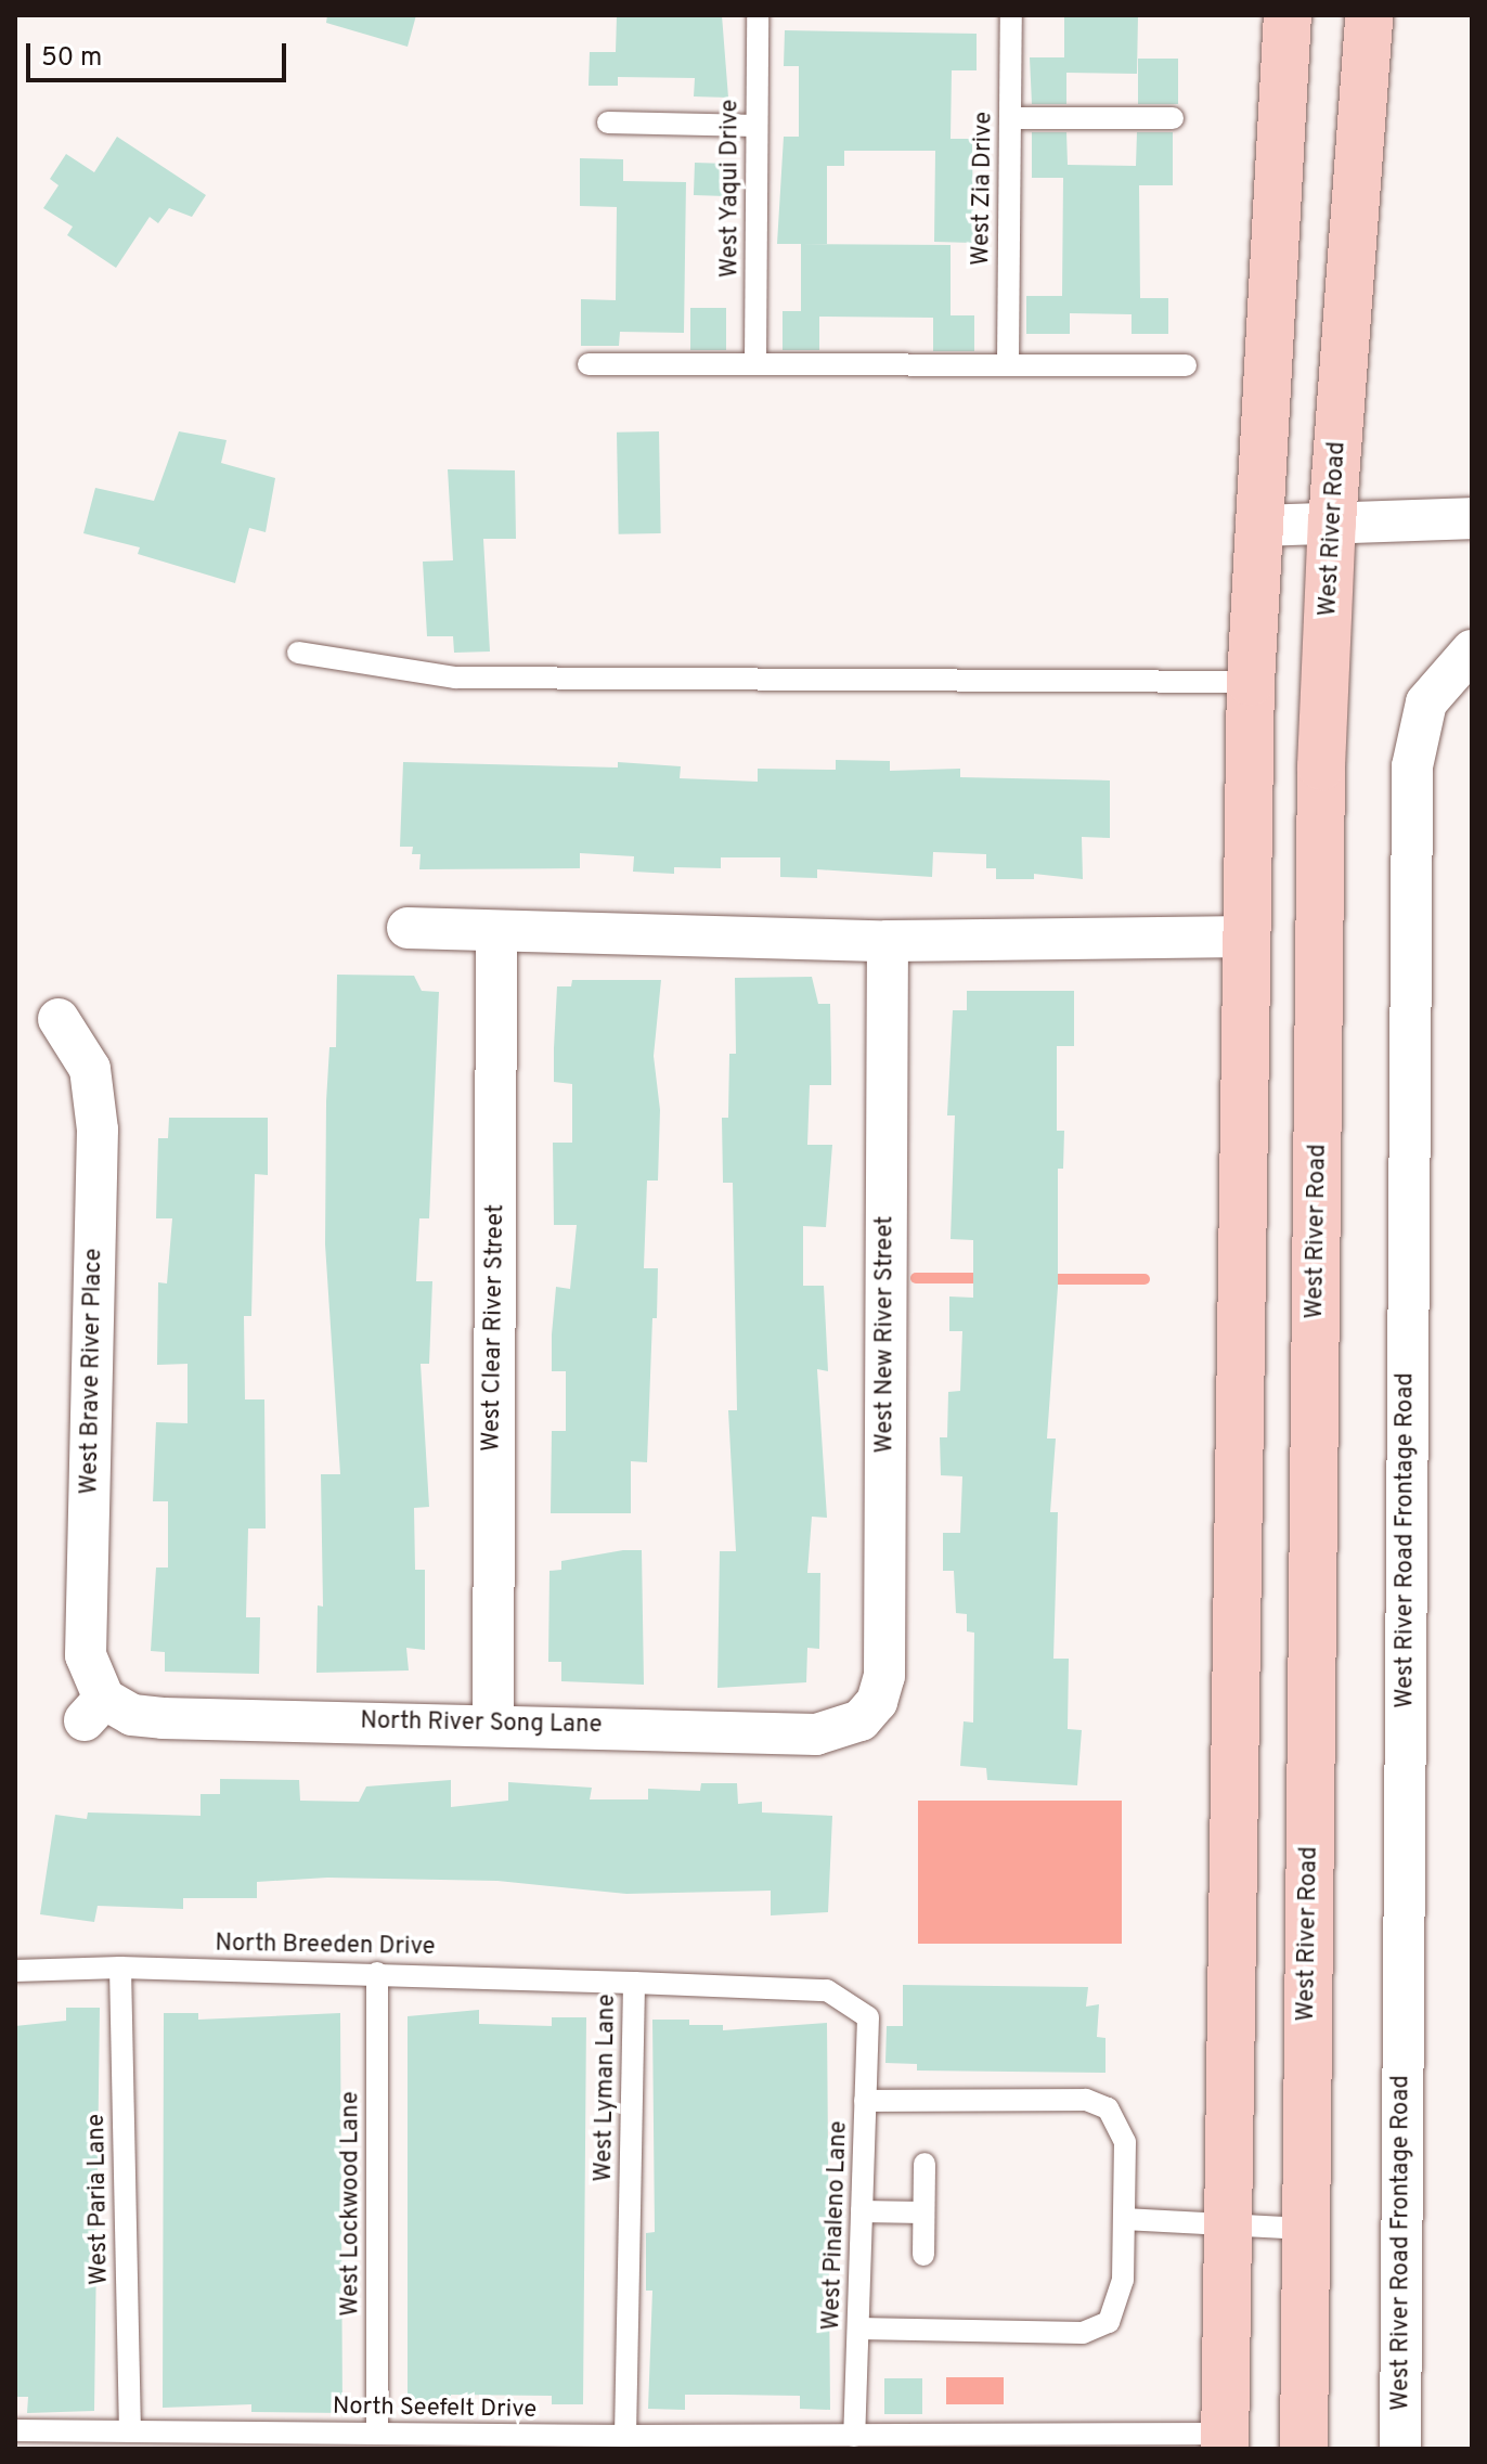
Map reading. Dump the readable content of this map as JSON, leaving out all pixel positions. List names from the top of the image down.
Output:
{
  "streets": {
    "main road": ["West River Road"],
    "street": [
      "West Clear River Street",
      "West New River Street",
      "West Brave River Place",
      "West River Road Frontage Road",
      "North River Song Lane"
    ],
    "lane": [
      "West Yaqui Drive",
      "West Zia Drive",
      "North Breeden Drive",
      "West Lyman Lane",
      "West Paria Lane",
      "West Lockwood Lane",
      "West Pinaleno Lane",
      "North Seefelt Drive"
    ]
  },
  "crossings": [
    ["West Clear River Street", "North River Song Lane"],
    ["West New River Street", "North River Song Lane"],
    ["West Brave River Place", "North River Song Lane"],
    ["North Breeden Drive", "West Lyman Lane"],
    ["North Breeden Drive", "West Paria Lane"],
    ["North Breeden Drive", "West Lockwood Lane"],
    ["West Lyman Lane", "West Pinaleno Lane"],
    ["West Lyman Lane", "North Seefelt Drive"],
    ["West Paria Lane", "North Seefelt Drive"],
    ["West Lockwood Lane", "North Seefelt Drive"],
    ["West Pinaleno Lane", "North Seefelt Drive"]
  ],
  "scale_bar": "50 m"
}
